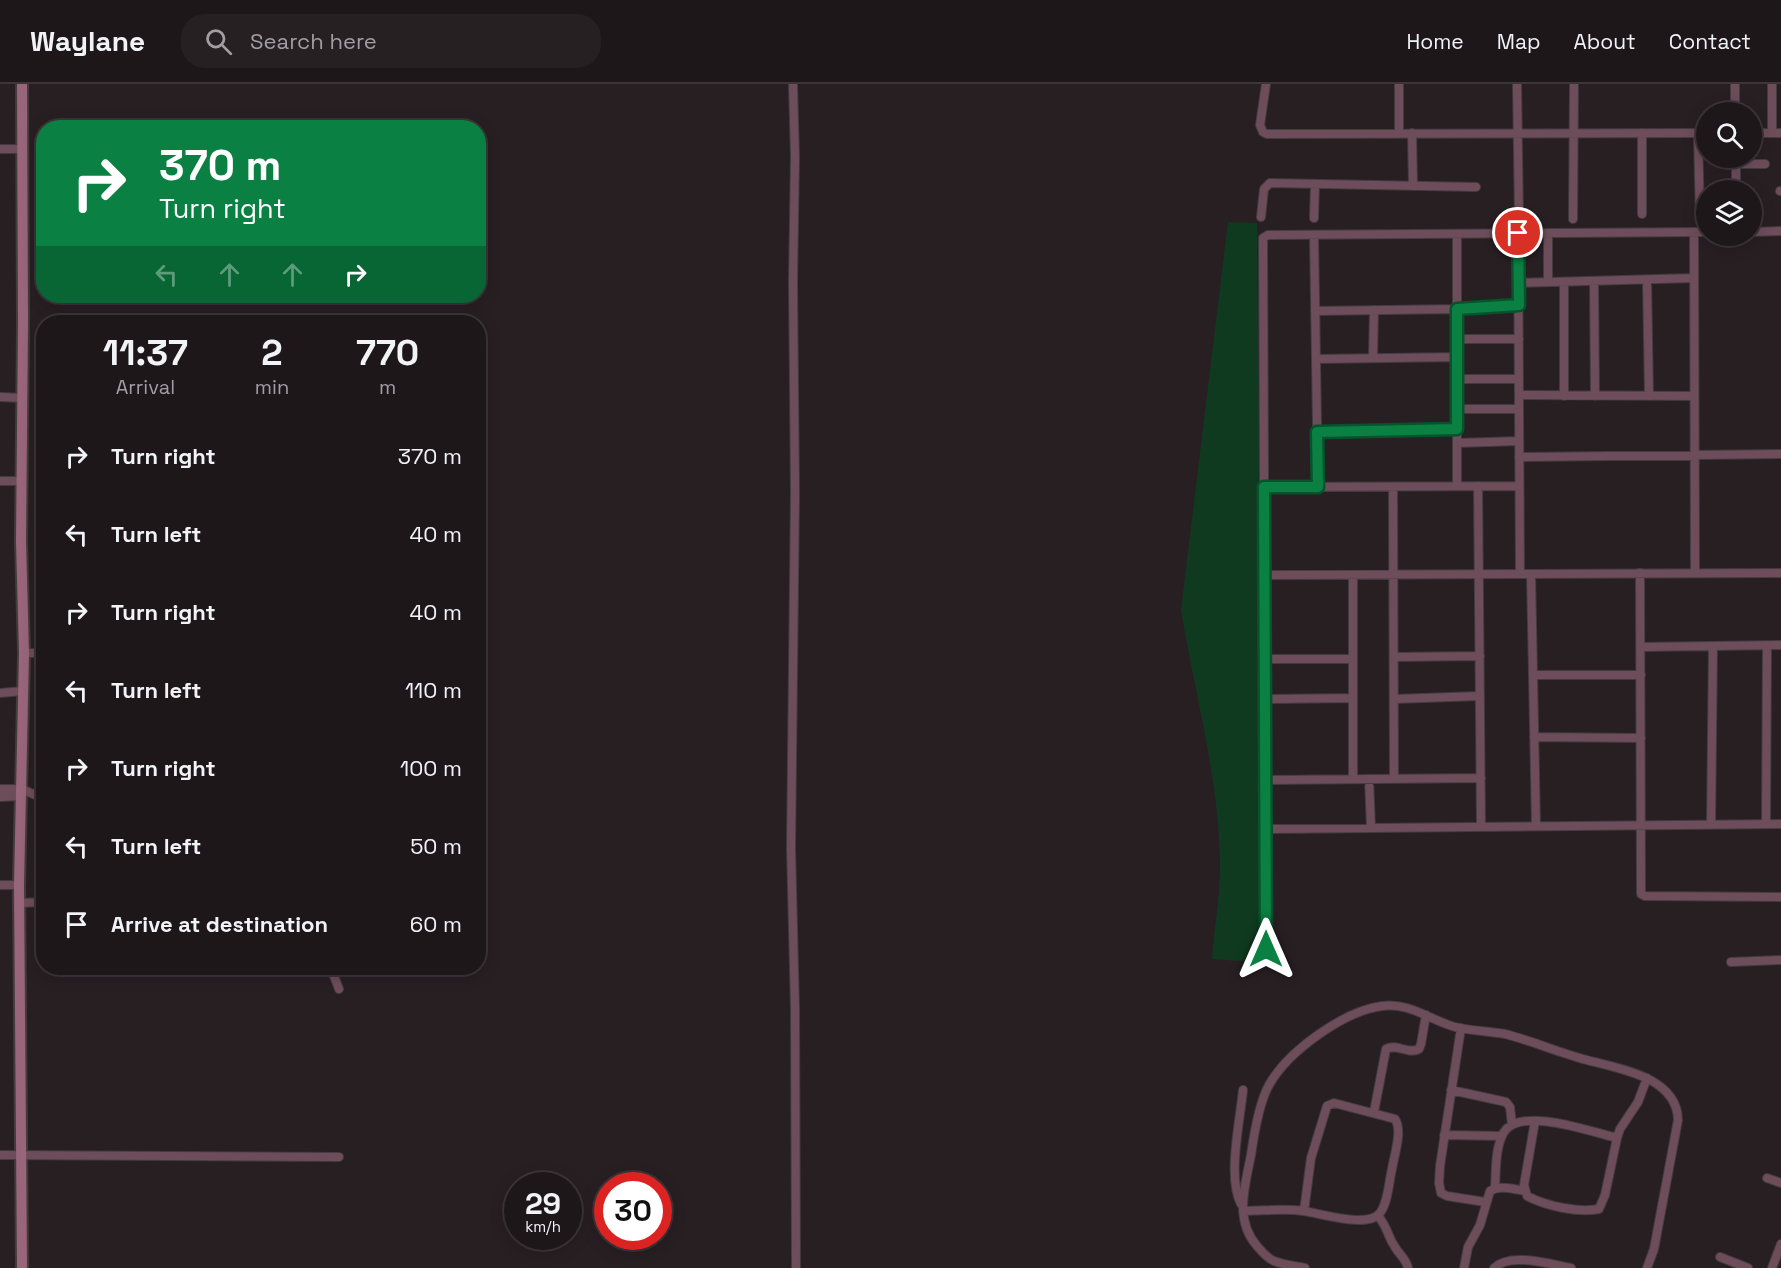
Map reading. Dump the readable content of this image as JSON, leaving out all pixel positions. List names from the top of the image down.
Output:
{
  "page": {
    "header": "Waylane",
    "search": "Search here",
    "nav": [
      "Home",
      "Map",
      "About",
      "Contact"
    ],
    "turn": ["370 m", "Turn right"],
    "eta": [
      "11:37",
      "Arrival",
      "2",
      "min",
      "770",
      "m"
    ],
    "list": [
      {
        "name": "Turn right",
        "value": "370 m"
      },
      {
        "name": "Turn left",
        "value": "40 m"
      },
      {
        "name": "Turn right",
        "value": "40 m"
      },
      {
        "name": "Turn left",
        "value": "110 m"
      },
      {
        "name": "Turn right",
        "value": "100 m"
      },
      {
        "name": "Turn left",
        "value": "50 m"
      },
      {
        "name": "Arrive at destination",
        "value": "60 m"
      }
    ],
    "speed": "29 km/h",
    "limit": "30"
  }
}
